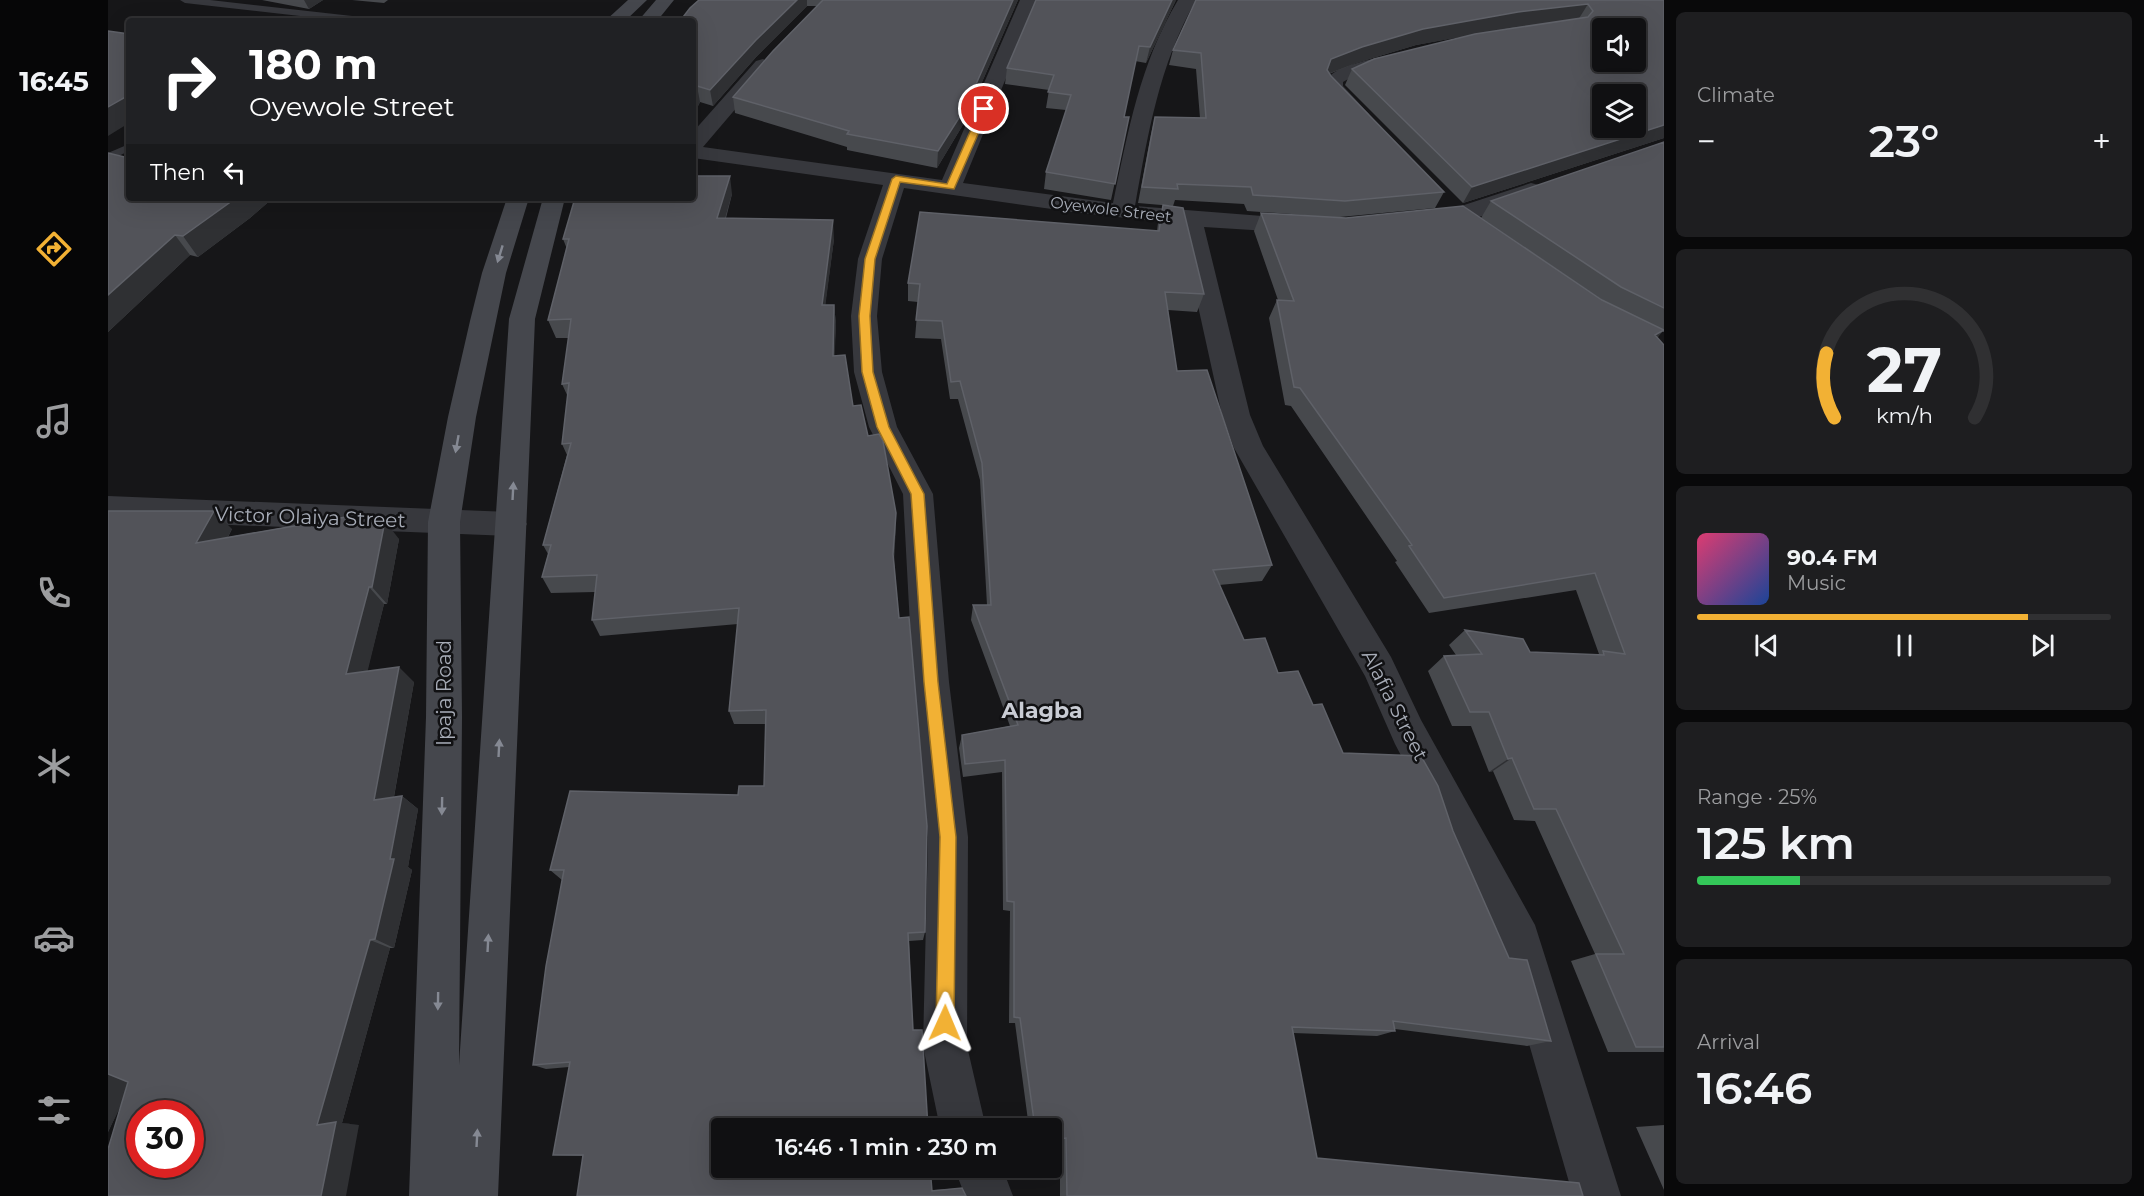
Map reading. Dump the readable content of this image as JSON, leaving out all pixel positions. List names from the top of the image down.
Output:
{
  "streets": {
    "main road": ["Ipaja Road"],
    "street": ["Oyewole Street", "Victor Olaiya Street", "Alafia Street"]
  },
  "crossings": [
    ["Oyewole Street", "Alafia Street"],
    ["Victor Olaiya Street", "Ipaja Road"]
  ],
  "districts": ["Alagba"],
  "page": {
    "tabs": "16:45",
    "tile": [
      "Climate",
      ["Range · 25%", "125 km"],
      ["Arrival", "16:46"]
    ],
    "turn": ["180 m", "Oyewole Street"],
    "heat": ["−", "23°", "+"],
    "then": "Then",
    "song": ["90.4 FM", "Music"],
    "limit": "30",
    "trip": "16:46 · 1 min · 230 m",
    "gauge": ["27", "km/h"]
  }
}
